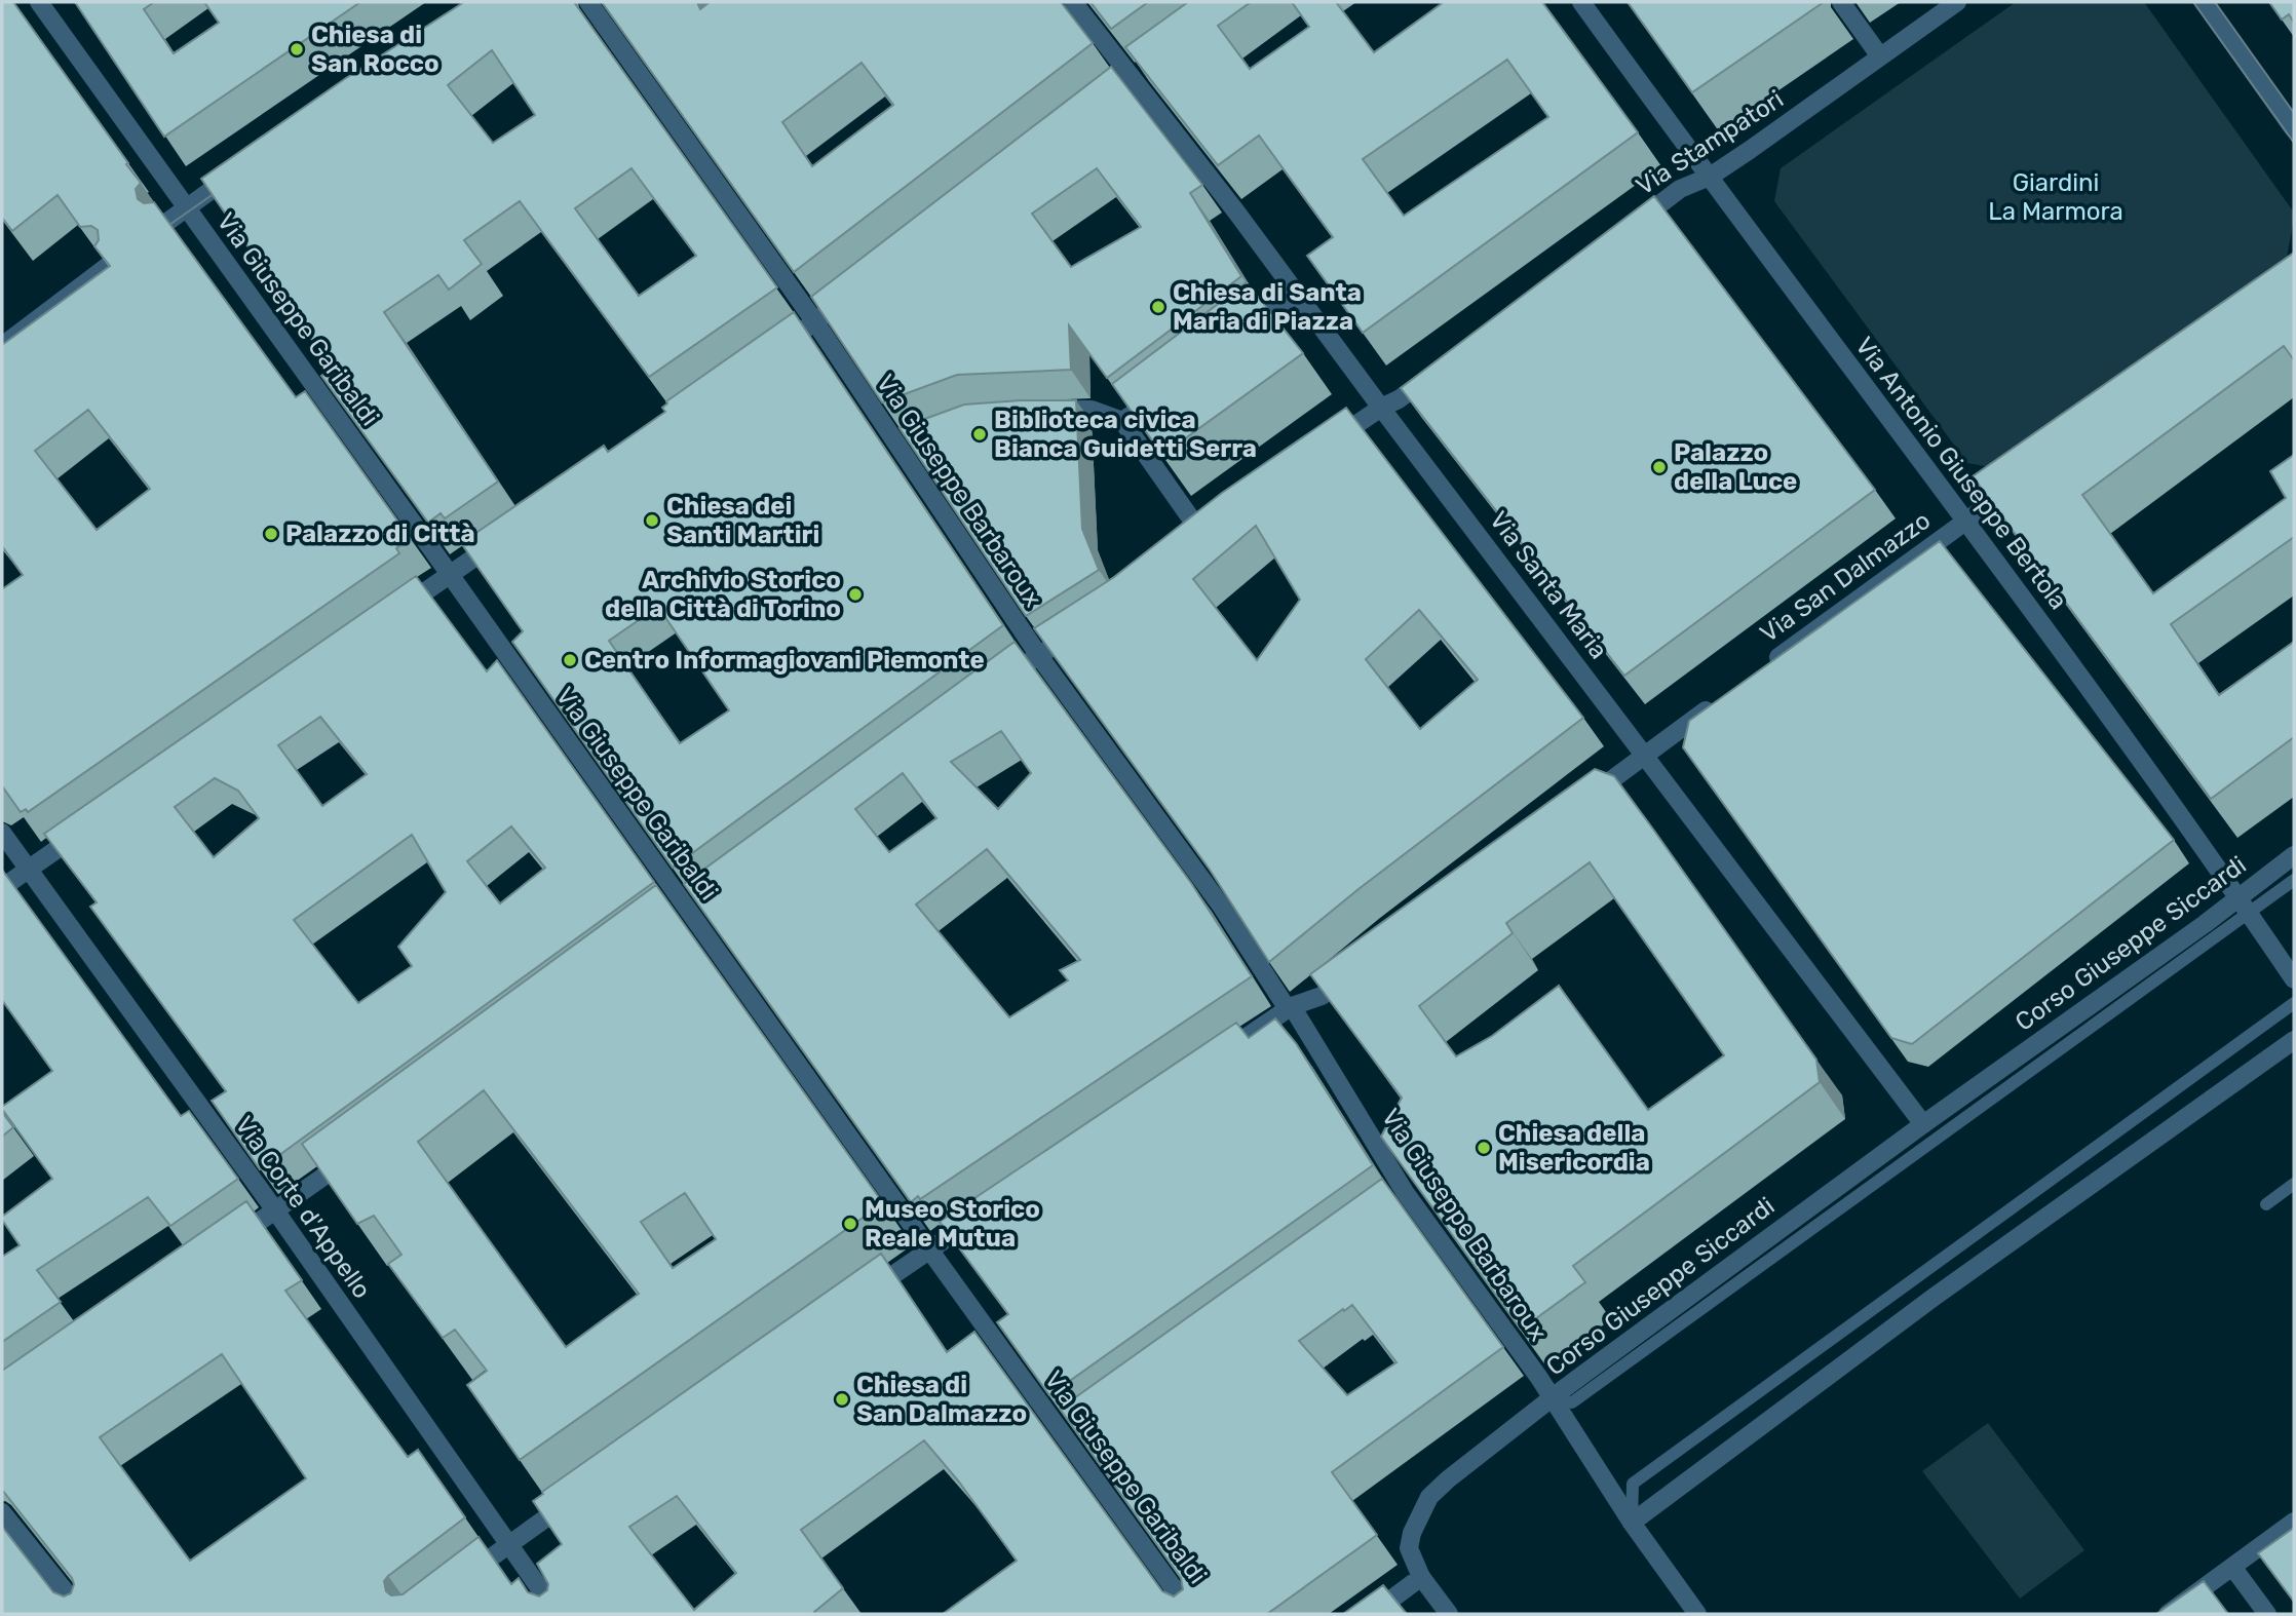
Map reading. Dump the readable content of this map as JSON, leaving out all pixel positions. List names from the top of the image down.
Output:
{
  "streets": {
    "street": [
      "Via Stampatori",
      "Via Giuseppe Garibaldi",
      "Via Antonio Giuseppe Bertola",
      "Via Giuseppe Barbaroux",
      "Via San Dalmazzo",
      "Via Santa Maria",
      "Corso Giuseppe Siccardi",
      "Via Corte d'Appello"
    ]
  },
  "crossings": [
    ["Via Stampatori", "Via Antonio Giuseppe Bertola"],
    ["Via Antonio Giuseppe Bertola", "Via San Dalmazzo"],
    ["Via Antonio Giuseppe Bertola", "Corso Giuseppe Siccardi"],
    ["Via Giuseppe Barbaroux", "Corso Giuseppe Siccardi"],
    ["Via Santa Maria", "Corso Giuseppe Siccardi"]
  ],
  "parks": ["Giardini La Marmora"],
  "places": [
    "Chiesa di San Rocco",
    "Chiesa di Santa Maria di Piazza",
    "Biblioteca civica Bianca Guidetti Serra",
    "Palazzo della Luce",
    "Chiesa dei Santi Martiri",
    "Palazzo di Città",
    "Archivio Storico della Città di Torino",
    "Centro Informagiovani Piemonte",
    "Chiesa della Misericordia",
    "Museo Storico Reale Mutua",
    "Chiesa di San Dalmazzo"
  ]
}
